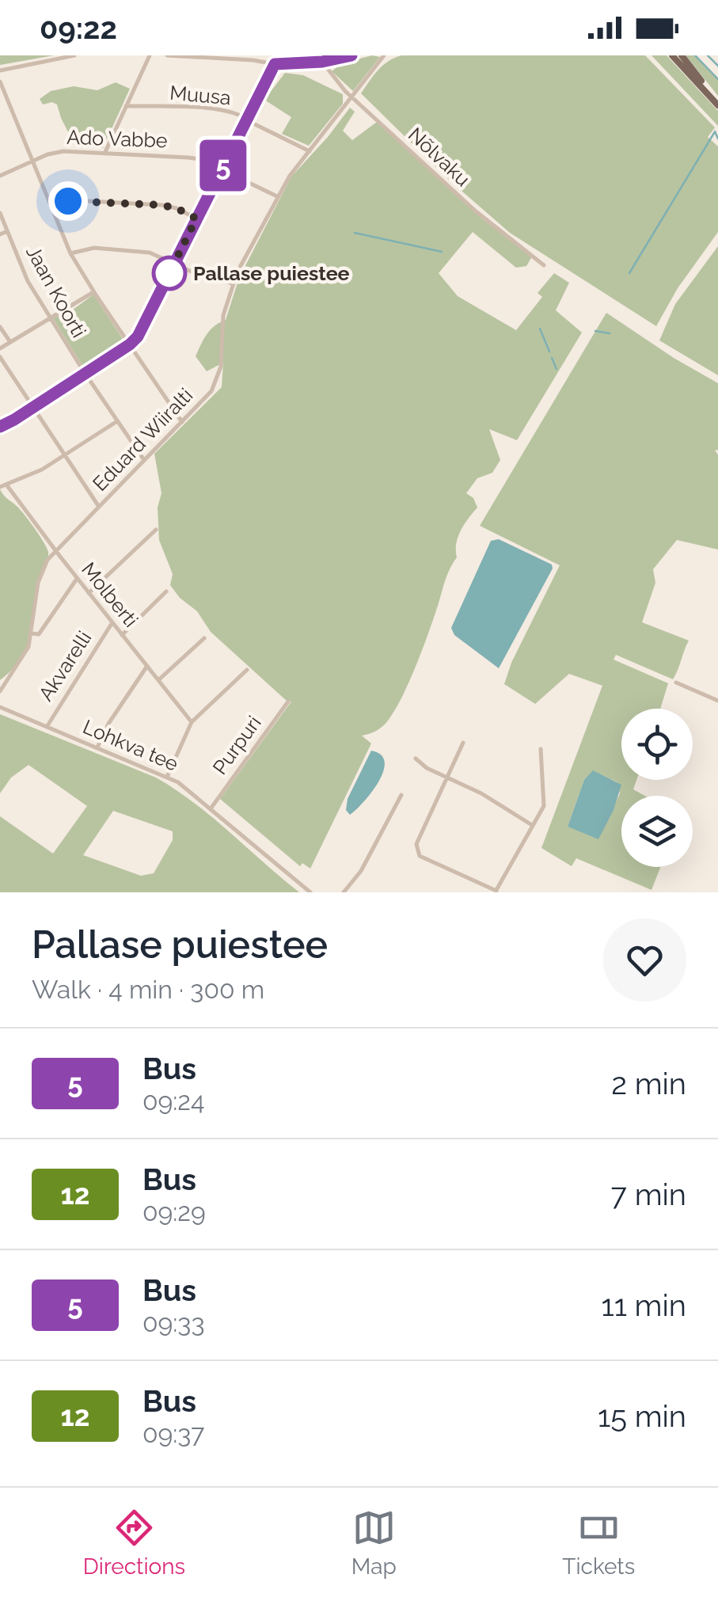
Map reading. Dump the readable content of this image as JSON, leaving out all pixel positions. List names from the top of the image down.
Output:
{
  "streets": {
    "street": [
      "Muusa",
      "Ado Vabbe",
      "Nõlvaku",
      "Jaan Koorti",
      "Eduard Wiiralti",
      "Molberti",
      "Akvarelli",
      "Lohkva tee",
      "Purpuri"
    ]
  },
  "crossings": [
    ["Muusa", "Eduard Wiiralti"],
    ["Ado Vabbe", "Eduard Wiiralti"],
    ["Nõlvaku", "Eduard Wiiralti"],
    ["Jaan Koorti", "Eduard Wiiralti"],
    ["Eduard Wiiralti", "Molberti"],
    ["Molberti", "Akvarelli"],
    ["Akvarelli", "Lohkva tee"],
    ["Lohkva tee", "Purpuri"]
  ],
  "places": ["Pallase puiestee"],
  "lines": ["bus line 5"],
  "page": {
    "status": "09:22",
    "on_map": "5",
    "heading": ["Pallase puiestee", "Walk · 4 min · 300 m"],
    "list": [
      {
        "mark": "5",
        "name": "Bus",
        "note": "09:24",
        "value": "2 min"
      },
      {
        "mark": "12",
        "name": "Bus",
        "note": "09:29",
        "value": "7 min"
      },
      {
        "mark": "5",
        "name": "Bus",
        "note": "09:33",
        "value": "11 min"
      },
      {
        "mark": "12",
        "name": "Bus",
        "note": "09:37",
        "value": "15 min"
      }
    ],
    "tabs": ["Directions", "Map", "Tickets"]
  }
}
